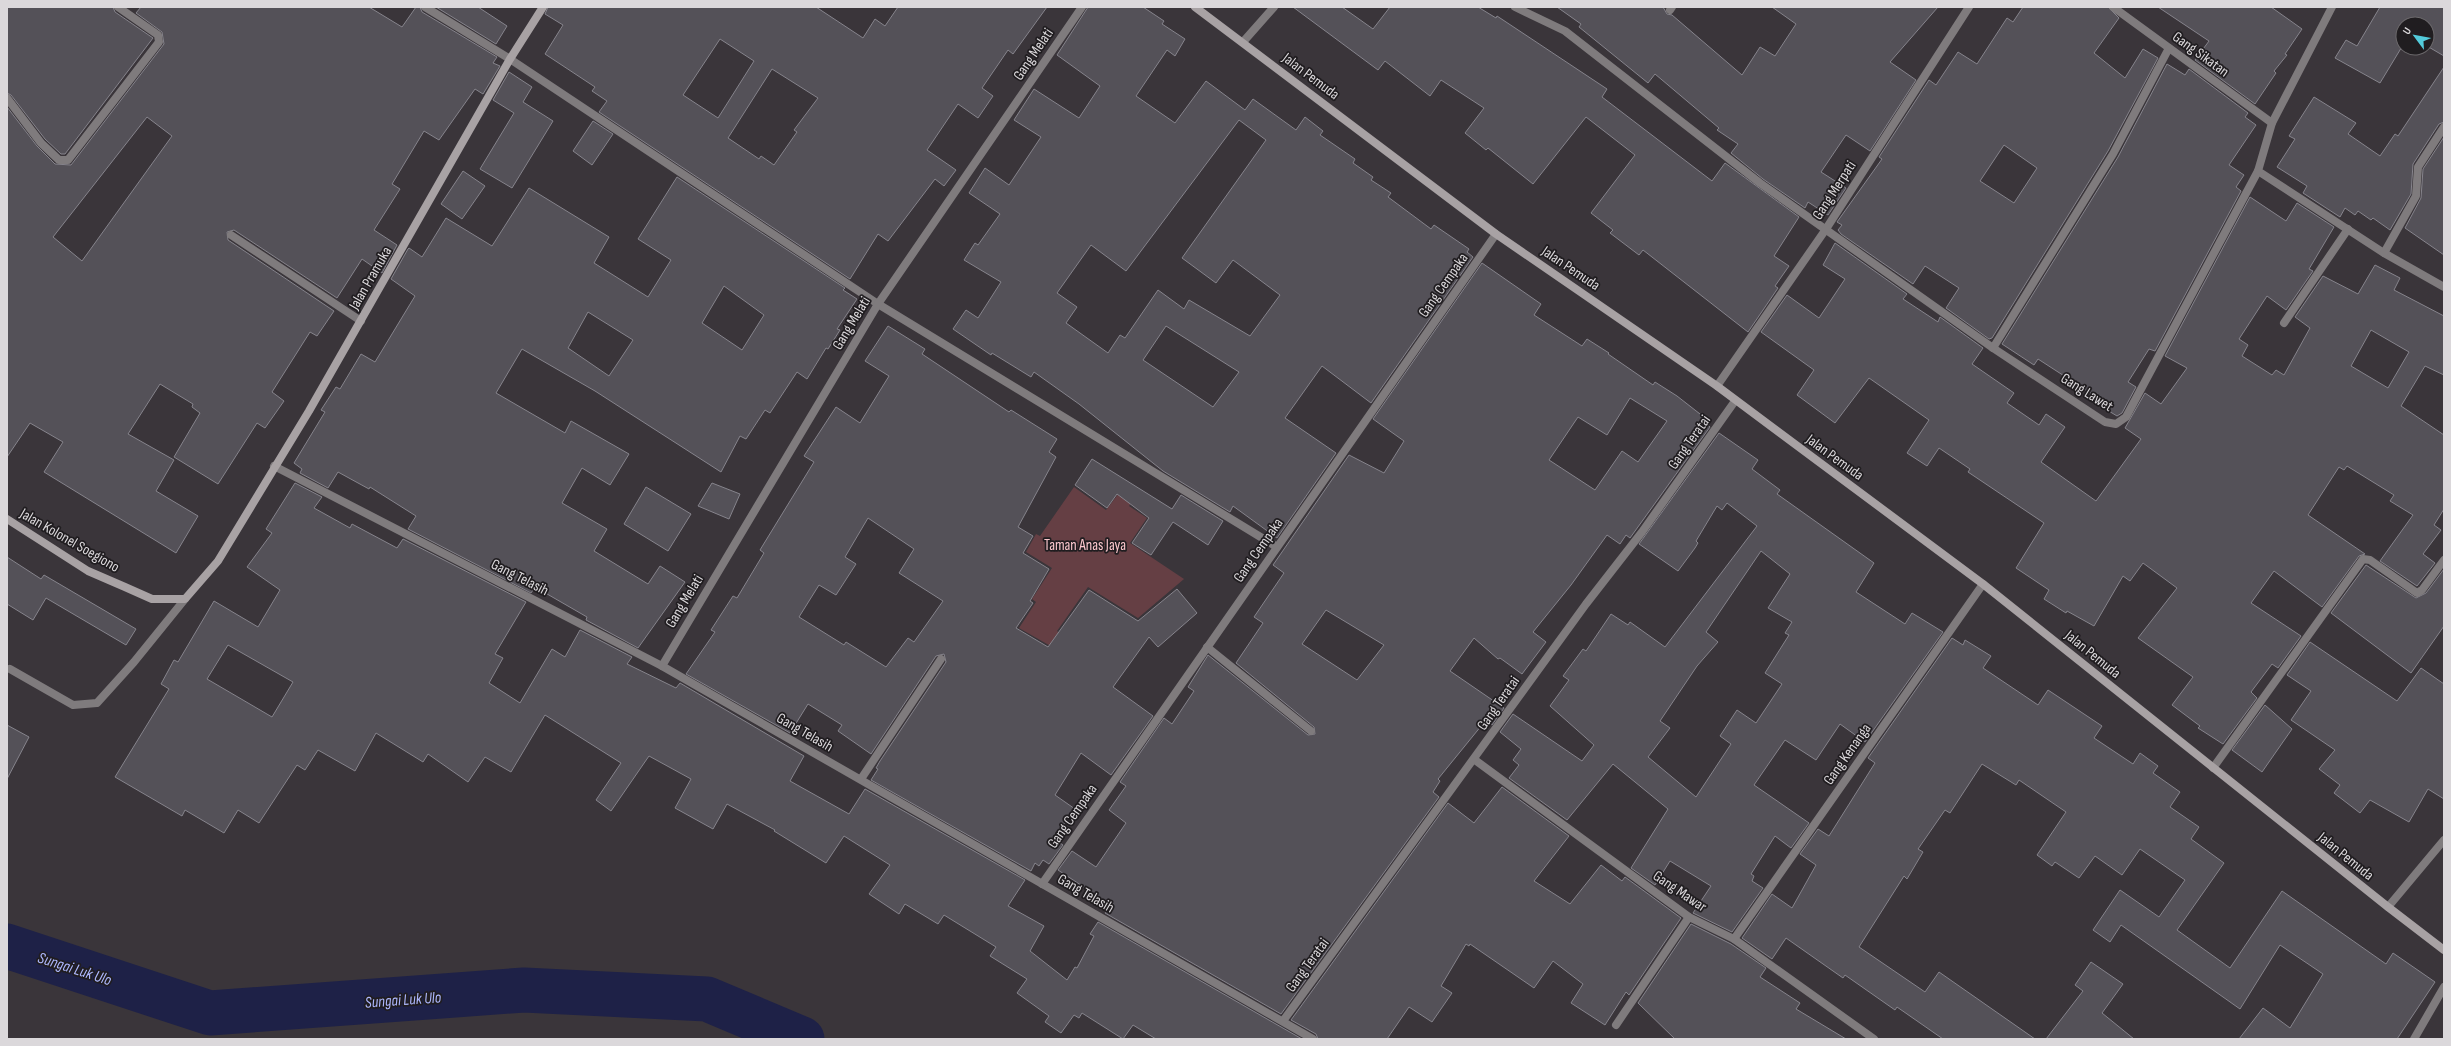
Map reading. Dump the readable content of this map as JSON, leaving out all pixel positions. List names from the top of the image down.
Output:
{
  "streets": {
    "main road": ["Jalan Pemuda", "Jalan Pramuka", "Jalan Kolonel Soegiono"],
    "street": [
      "Gang Melati",
      "Gang Sikatan",
      "Gang Merpati",
      "Gang Cempaka",
      "Gang Lawet",
      "Gang Teratai",
      "Gang Telasih",
      "Gang Kenanga",
      "Gang Mawar"
    ]
  },
  "crossings": [
    ["Gang Melati", "Gang Telasih"],
    ["Gang Sikatan", "Gang Lawet"],
    ["Jalan Pemuda", "Gang Merpati"],
    ["Jalan Pemuda", "Gang Cempaka"],
    ["Jalan Pemuda", "Gang Teratai"],
    ["Jalan Pemuda", "Gang Kenanga"],
    ["Gang Merpati", "Gang Lawet"],
    ["Jalan Pramuka", "Jalan Kolonel Soegiono"],
    ["Jalan Pramuka", "Gang Telasih"],
    ["Gang Cempaka", "Gang Telasih"],
    ["Gang Teratai", "Gang Telasih"],
    ["Gang Teratai", "Gang Mawar"],
    ["Gang Kenanga", "Gang Mawar"]
  ],
  "water": ["Sungai Luk Ulo"],
  "parks": ["Taman Anas Jaya"],
  "north": "top left"
}
